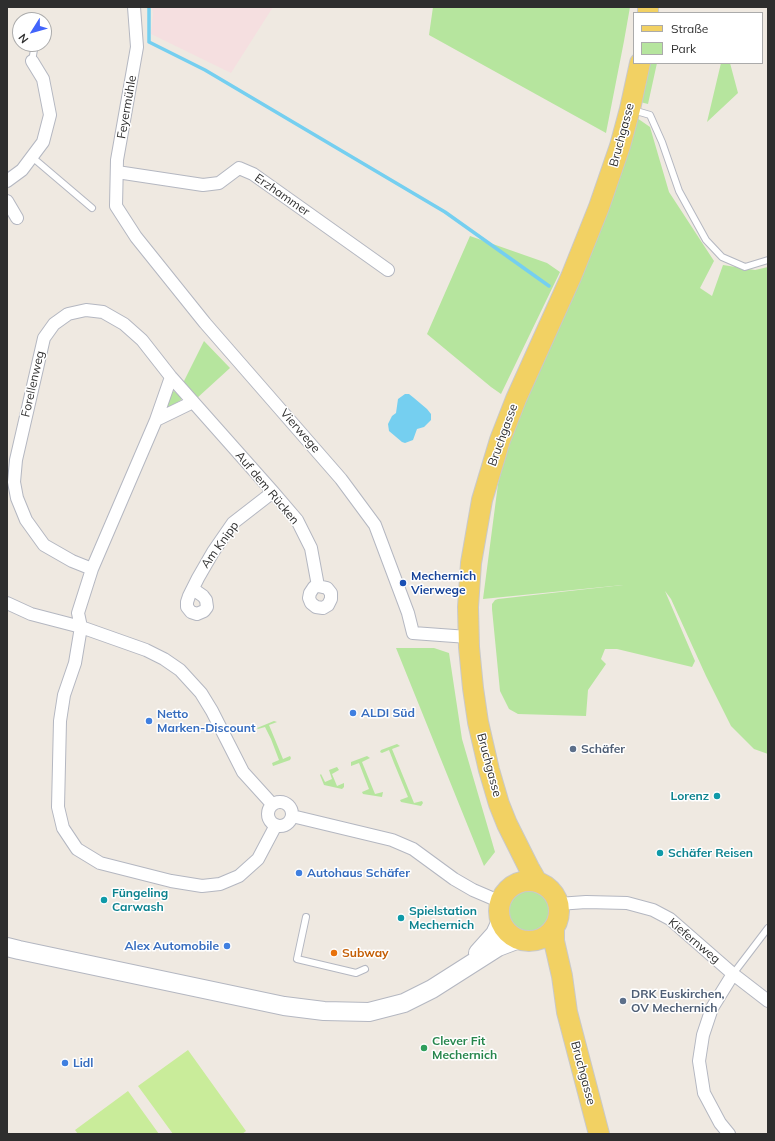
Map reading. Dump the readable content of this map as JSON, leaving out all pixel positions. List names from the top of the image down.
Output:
{
  "streets": {
    "main road": ["Bruchgasse"],
    "street": [
      "Feyermühle",
      "Erzhammer",
      "Forellenweg",
      "Vierwege",
      "Auf dem Rücken",
      "Am Knipp",
      "Kiefernweg"
    ]
  },
  "crossings": [
    ["Feyermühle", "Erzhammer"],
    ["Feyermühle", "Vierwege"],
    ["Bruchgasse", "Vierwege"],
    ["Bruchgasse", "Kiefernweg"],
    ["Forellenweg", "Auf dem Rücken"],
    ["Auf dem Rücken", "Am Knipp"]
  ],
  "places": [
    "Mechernich Vierwege",
    "ALDI Süd",
    "Netto Marken-Discount",
    "Schäfer",
    "Lorenz",
    "Schäfer Reisen",
    "Autohaus Schäfer",
    "Füngeling Carwash",
    "Spielstation Mechernich",
    "Alex Automobile",
    "Subway",
    "DRK Euskirchen, OV Mechernich",
    "Clever Fit Mechernich",
    "Lidl"
  ],
  "legend": ["Straße", "Park"],
  "north": "bottom left"
}
